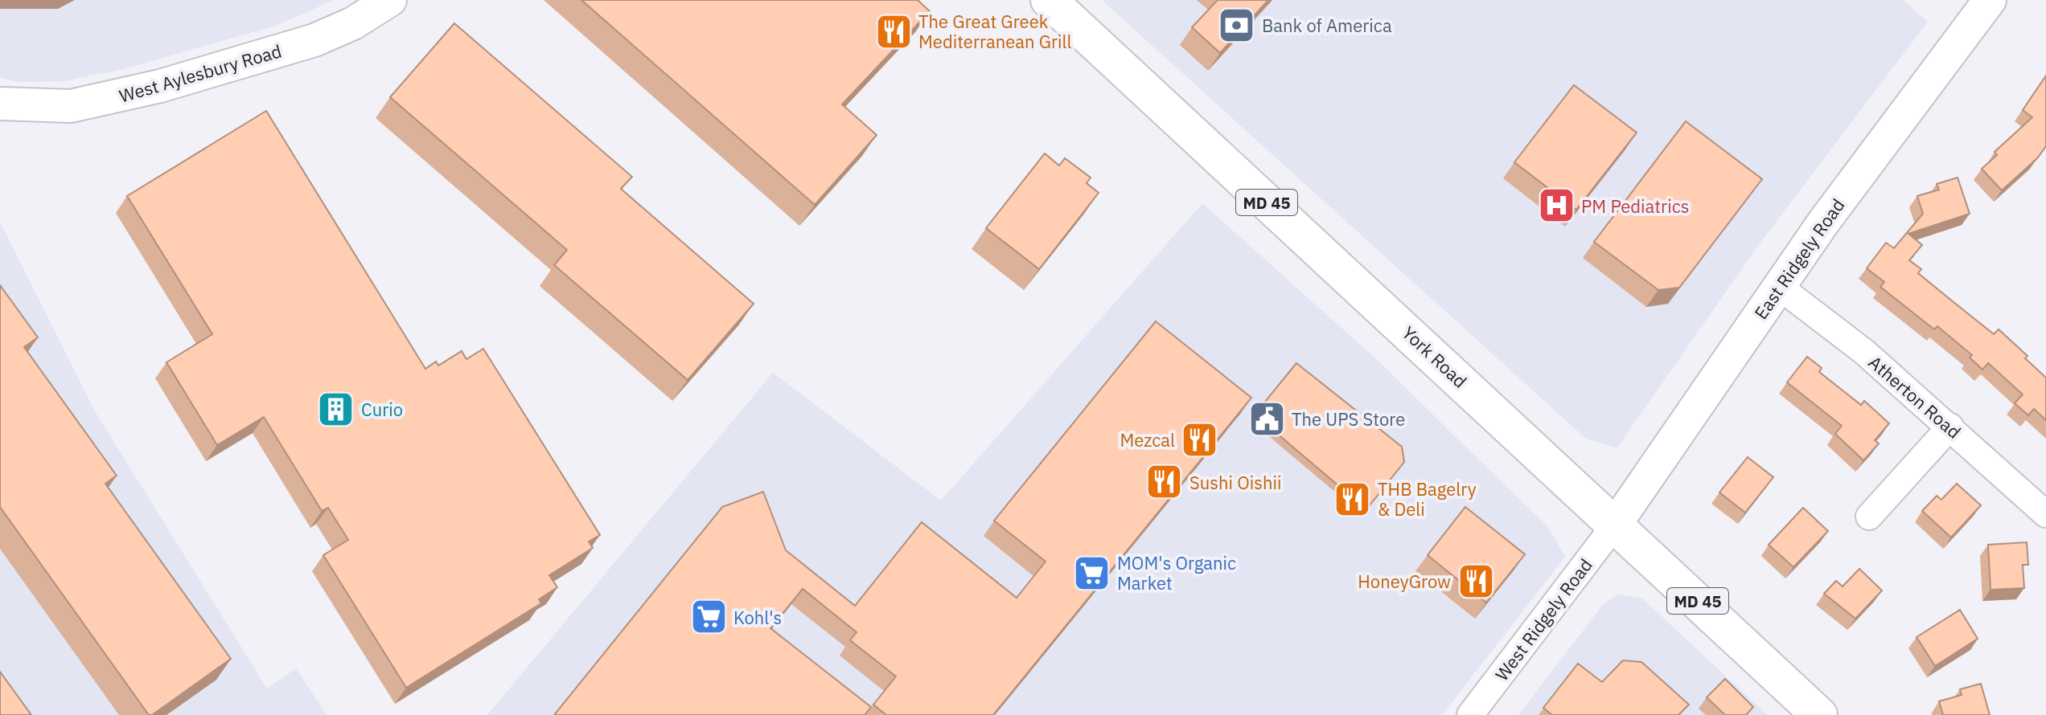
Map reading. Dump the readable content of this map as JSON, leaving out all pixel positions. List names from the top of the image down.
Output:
{
  "streets": {
    "main road": ["MD 45", "York Road"],
    "street": [
      "West Aylesbury Road",
      "East Ridgely Road",
      "Atherton Road",
      "West Ridgely Road"
    ]
  },
  "crossings": [
    ["East Ridgely Road", "York Road"],
    ["East Ridgely Road", "Atherton Road"],
    ["East Ridgely Road", "West Ridgely Road"],
    ["York Road", "West Ridgely Road"]
  ],
  "places": {
    "bank": ["Bank of America"],
    "restaurant": [
      "The Great Greek Mediterranean Grill",
      "Mezcal",
      "Sushi Oishii",
      "THB Bagelry & Deli",
      "HoneyGrow"
    ],
    "hospital": ["PM Pediatrics"],
    "building": ["Curio"],
    "public building": ["The UPS Store"],
    "supermarket": ["MOM's Organic Market", "Kohl's"]
  }
}
